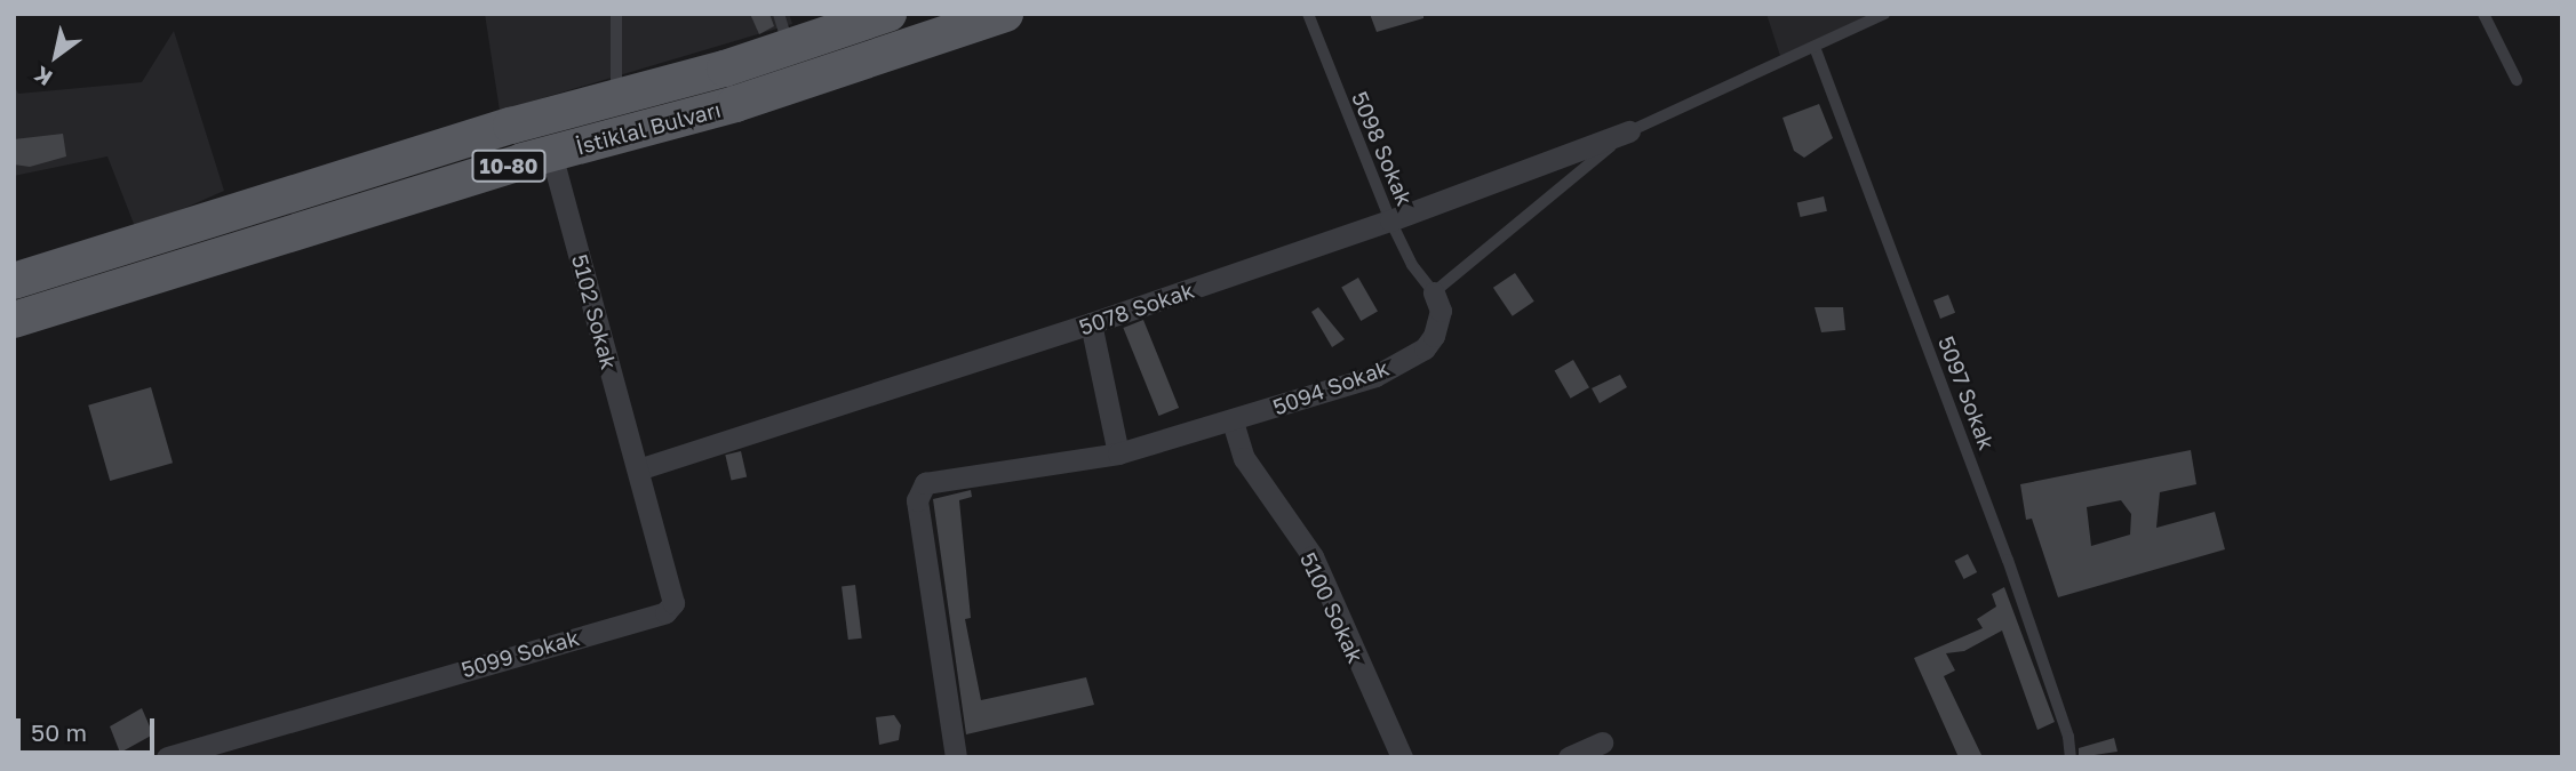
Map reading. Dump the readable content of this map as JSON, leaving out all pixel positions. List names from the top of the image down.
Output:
{
  "streets": {
    "main road": ["İstiklal Bulvarı", "10-80"],
    "street": [
      "5078 Sokak",
      "5102 Sokak",
      "5094 Sokak",
      "5100 Sokak",
      "5099 Sokak"
    ],
    "lane": ["5098 Sokak", "5097 Sokak"]
  },
  "crossings": [
    ["İstiklal Bulvarı", "5102 Sokak"],
    ["5098 Sokak", "5078 Sokak"],
    ["5098 Sokak", "5094 Sokak"],
    ["5078 Sokak", "5102 Sokak"],
    ["5078 Sokak", "5099 Sokak"],
    ["5102 Sokak", "5099 Sokak"],
    ["5094 Sokak", "5100 Sokak"]
  ],
  "scale_bar": "50 m",
  "north": "bottom left"
}
